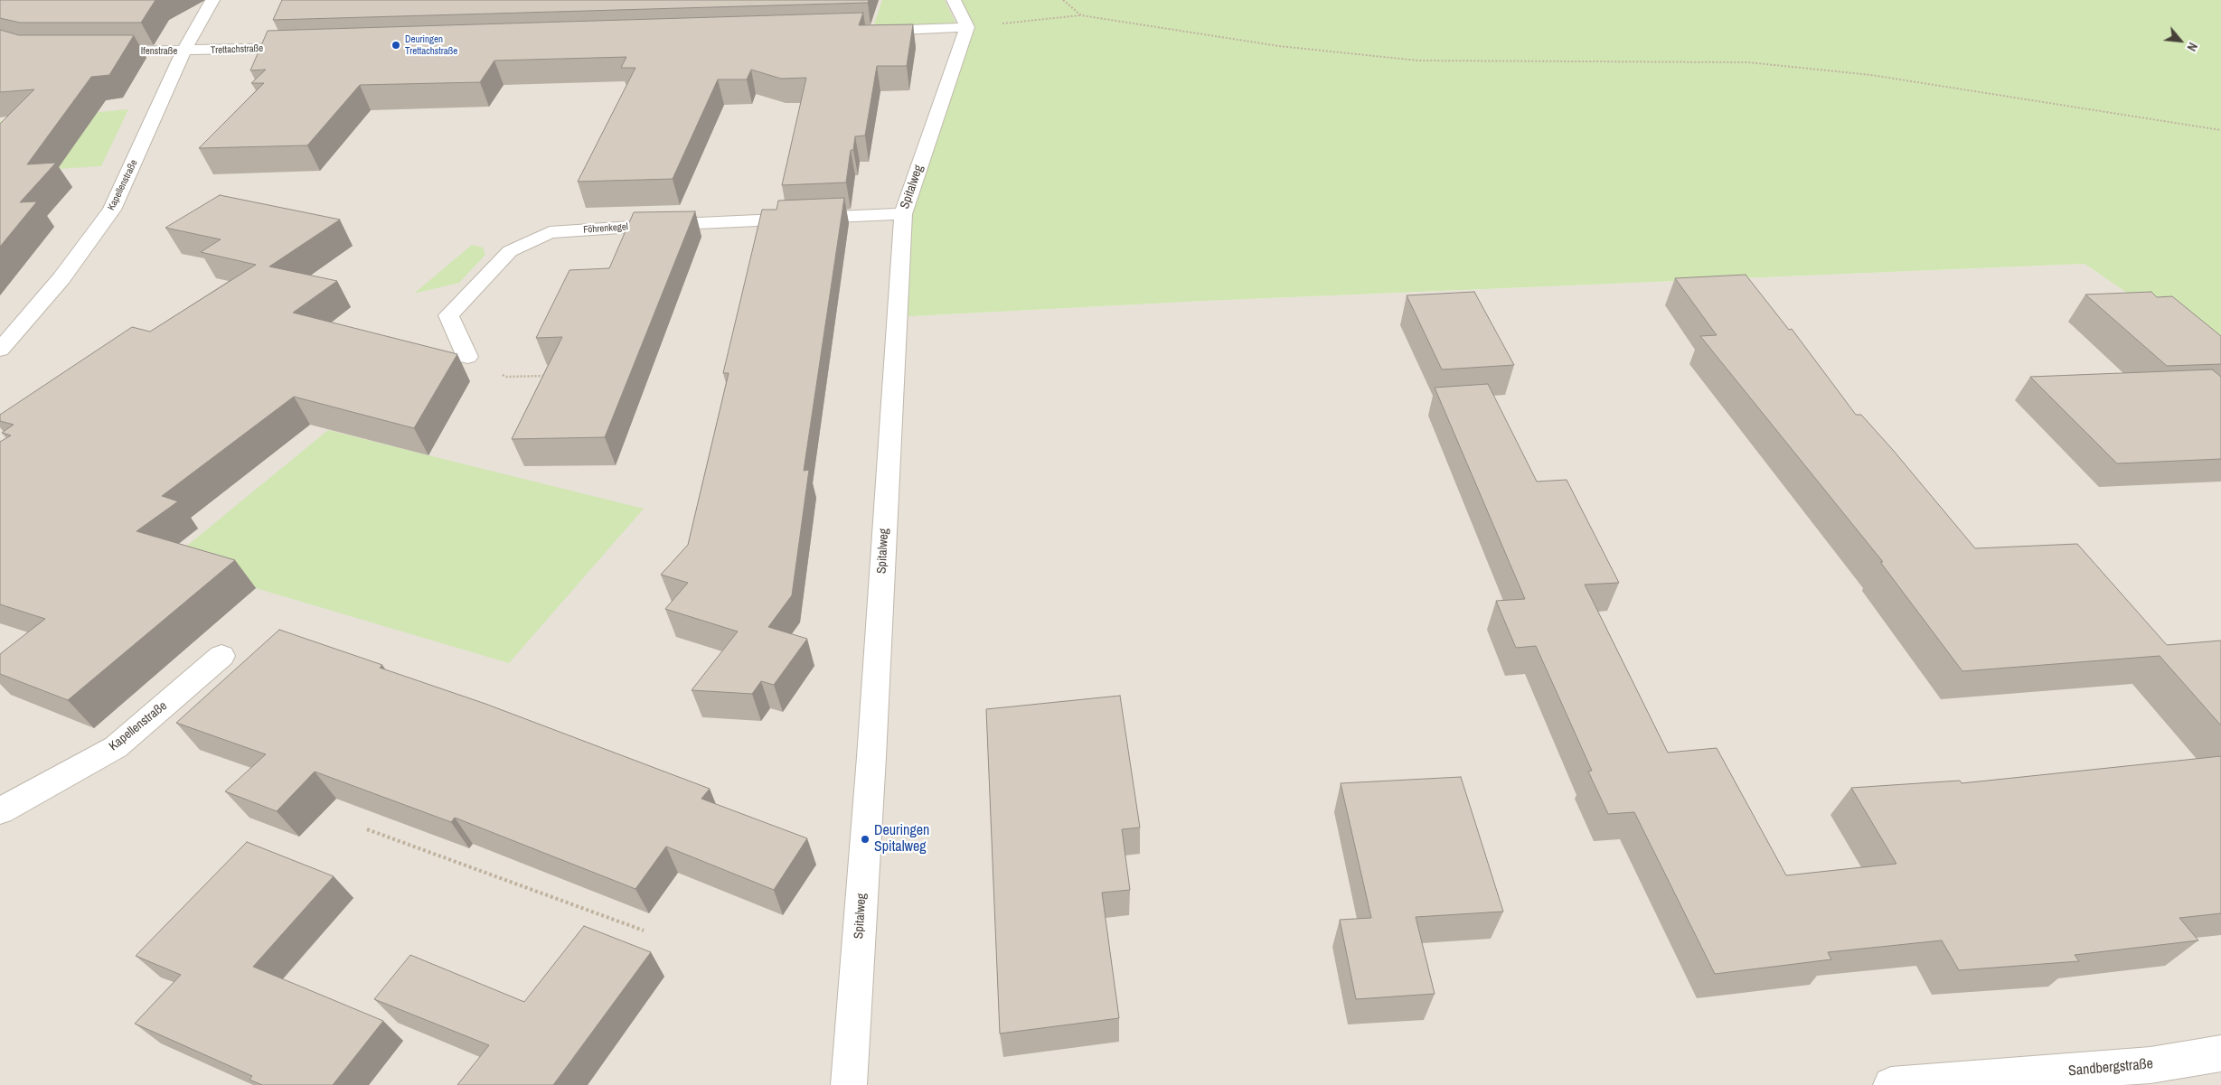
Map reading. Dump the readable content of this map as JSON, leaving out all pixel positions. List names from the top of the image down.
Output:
{
  "streets": {
    "street": [
      "Trettachstraße",
      "Ifenstraße",
      "Kapellenstraße",
      "Spitalweg",
      "Föhrenkegel",
      "Sandbergstraße"
    ]
  },
  "crossings": [
    ["Trettachstraße", "Ifenstraße"],
    ["Trettachstraße", "Kapellenstraße"],
    ["Ifenstraße", "Kapellenstraße"],
    ["Spitalweg", "Föhrenkegel"]
  ],
  "places": ["Deuringen Trettachstraße", "Deuringen Spitalweg"],
  "north": "bottom right"
}
